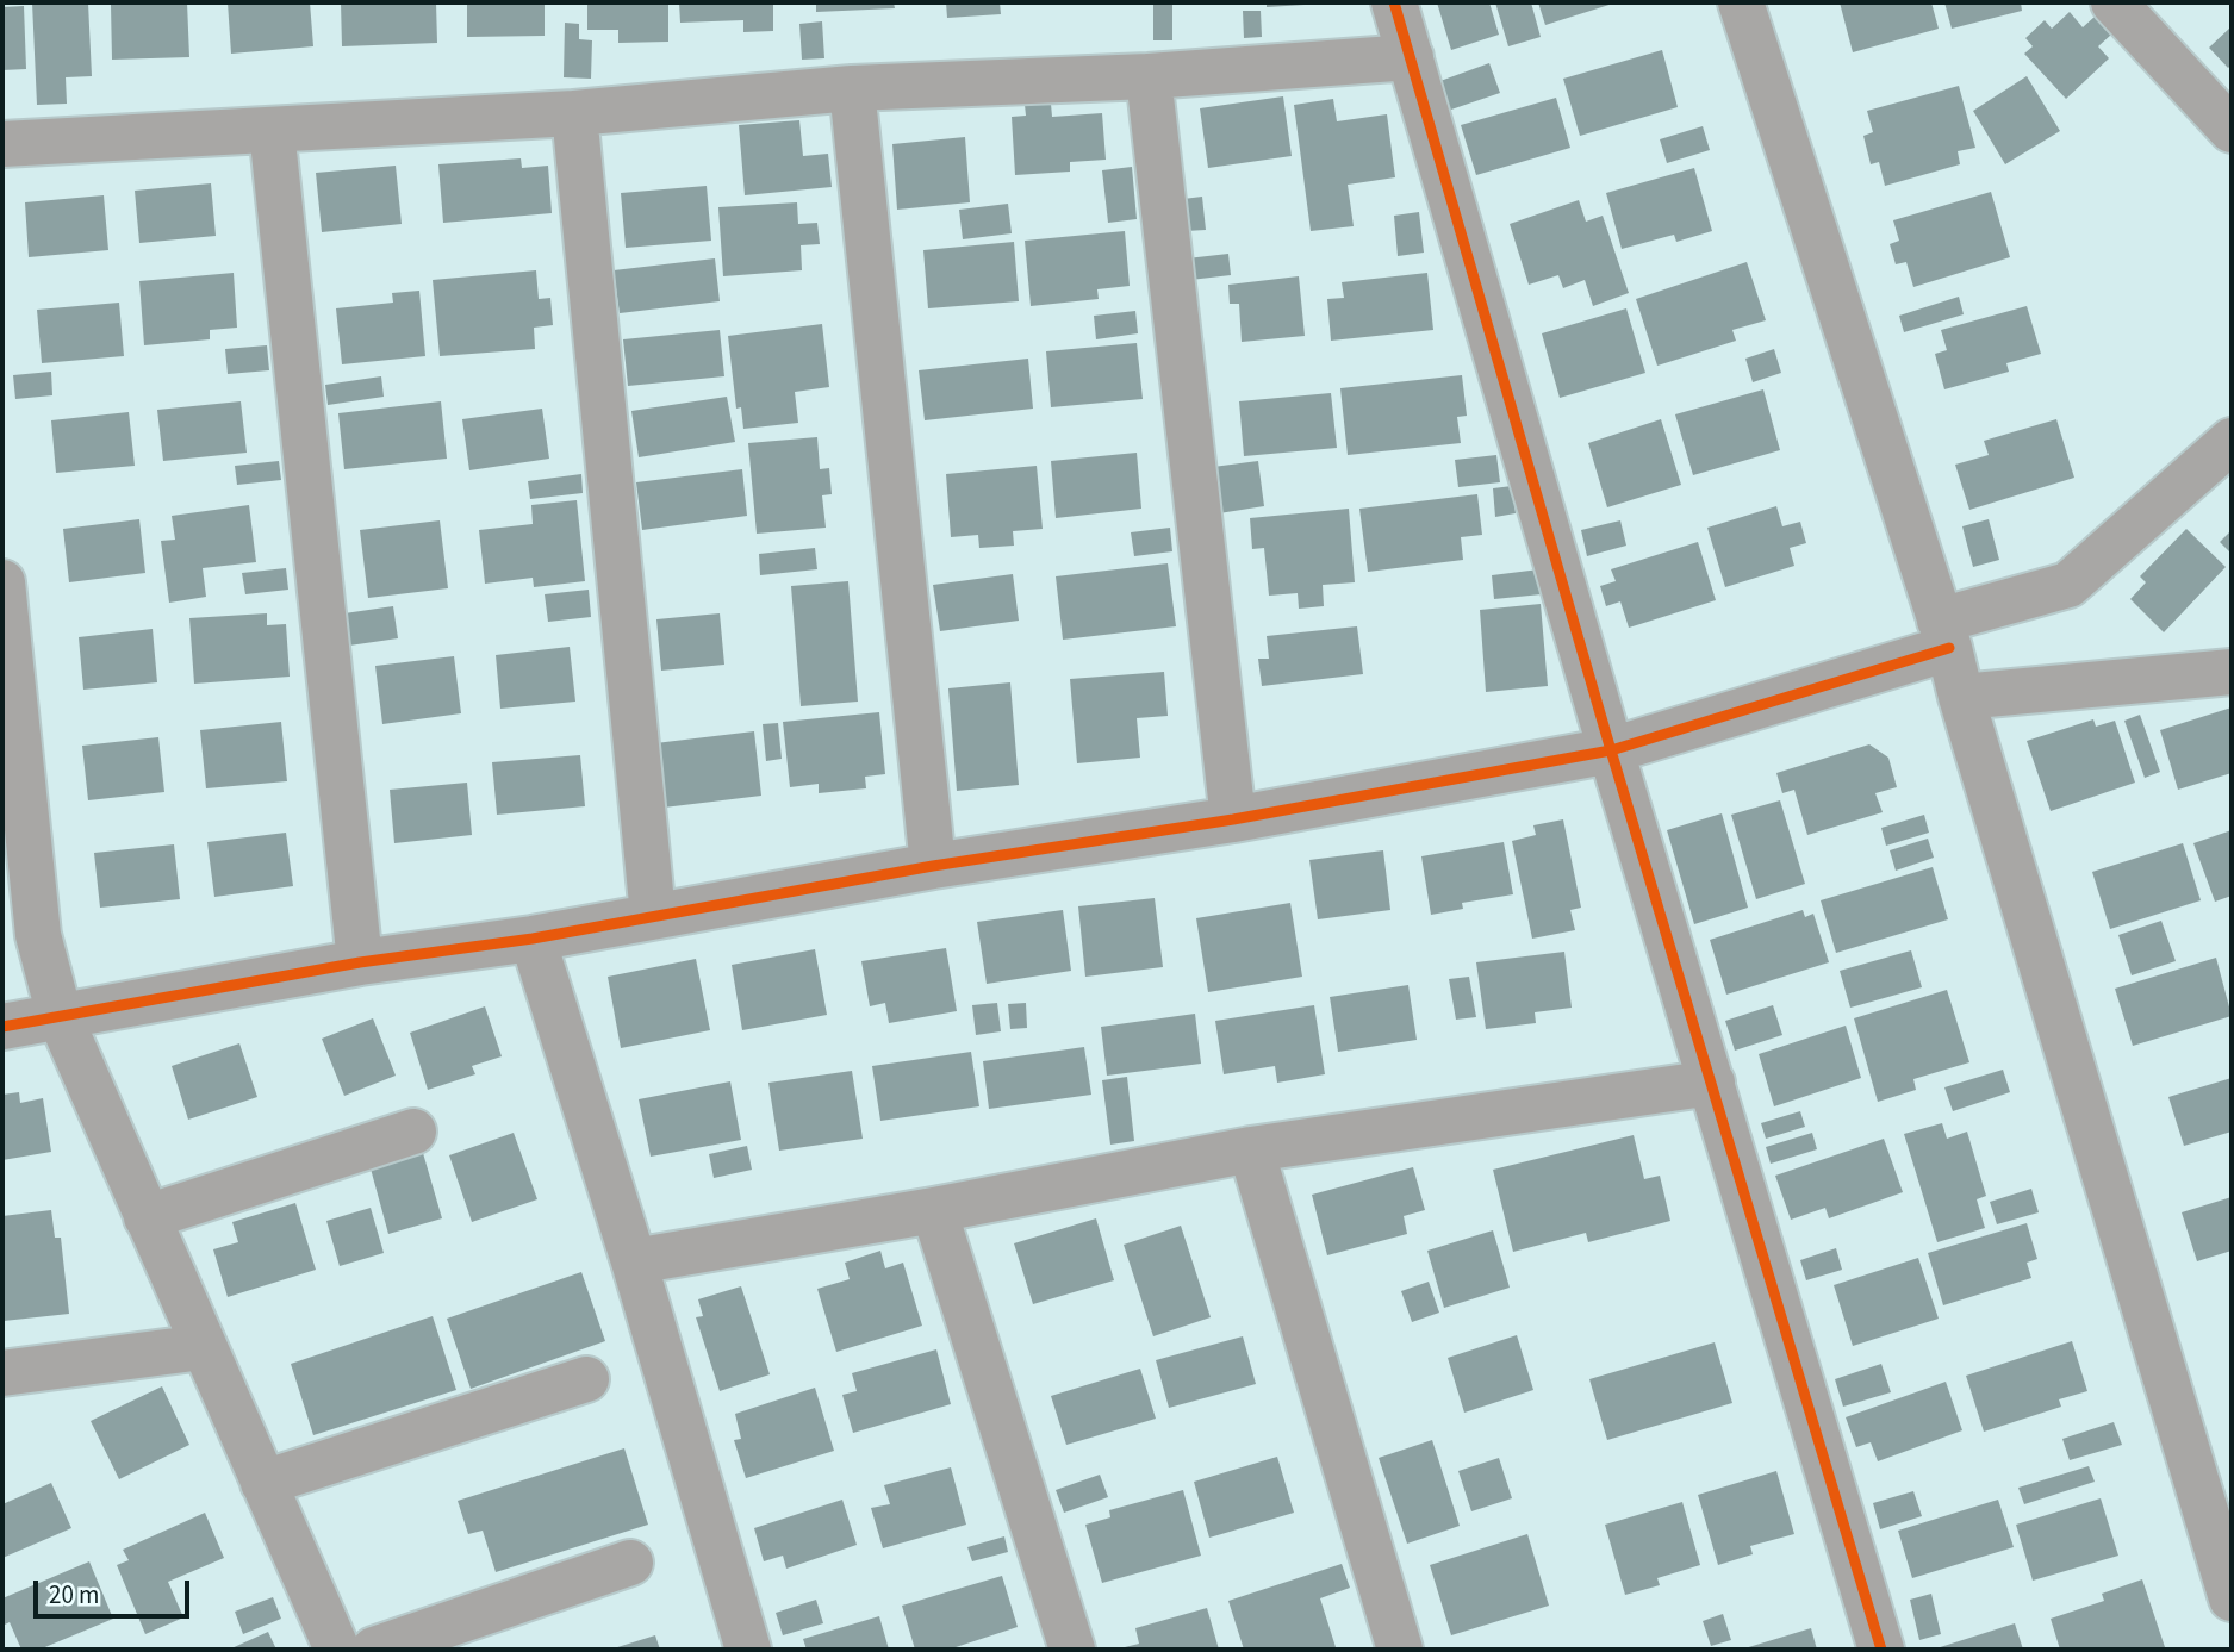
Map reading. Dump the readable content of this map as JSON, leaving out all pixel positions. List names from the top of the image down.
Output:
{
  "scale_bar": "20 m"
}
